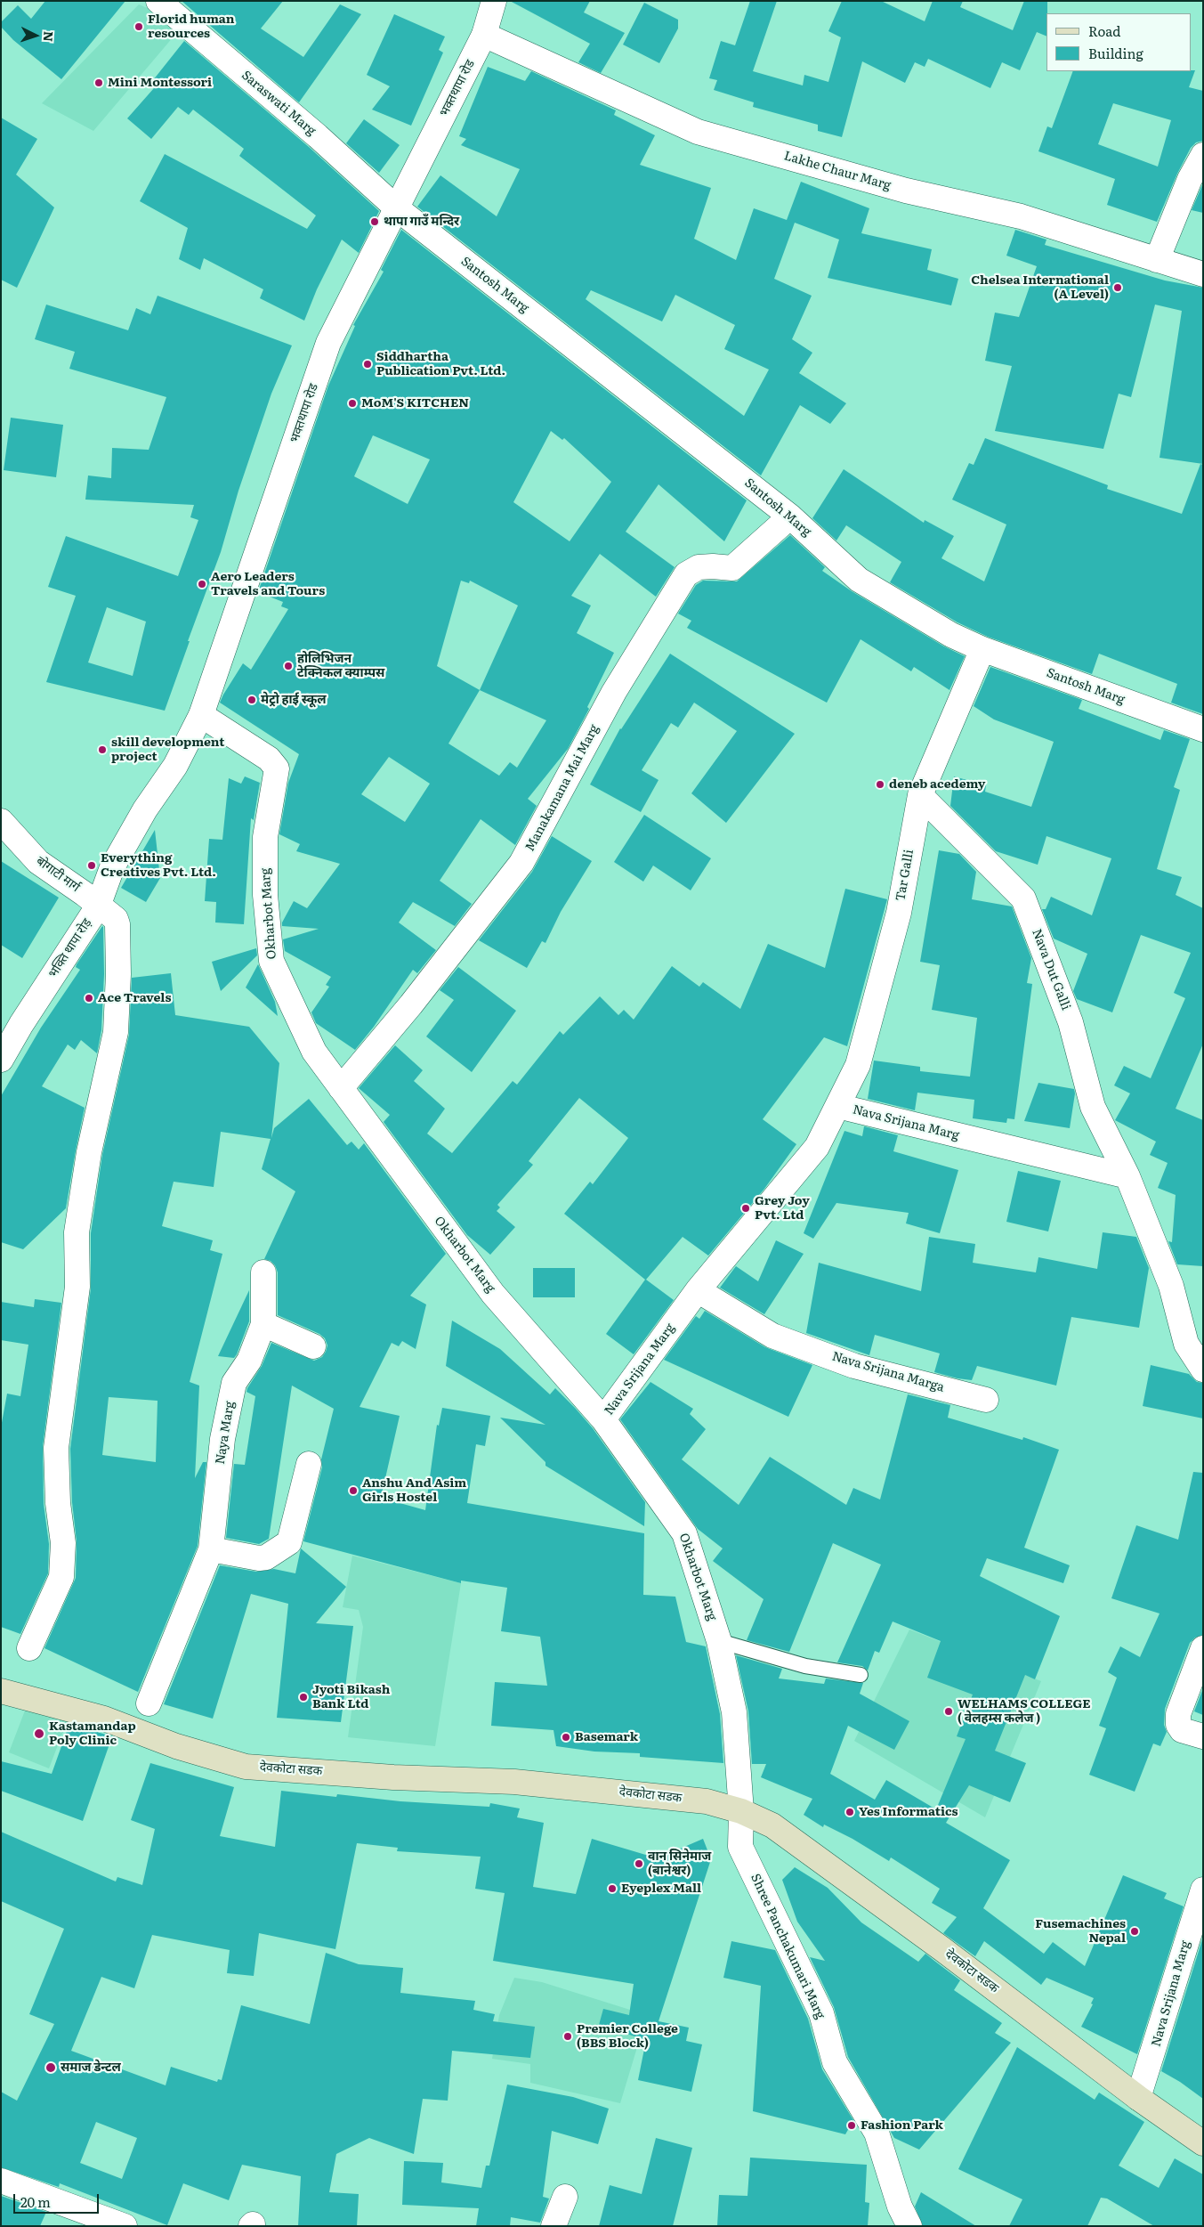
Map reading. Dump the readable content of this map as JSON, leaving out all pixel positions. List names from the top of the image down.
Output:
{
  "streets": {
    "main road": ["देवकोटा सडक"],
    "street": [
      "भक्तथापा रोड",
      "Saraswati Marg",
      "Lakhe Chaur Marg",
      "Santosh Marg",
      "Manakamana Mai Marg",
      "बोगाटी मार्ग",
      "Tar Galli",
      "Okharbot Marg",
      "भक्ति थापा रोड़",
      "Nava Dut Galli",
      "Nava Srijana Marg",
      "Nava Srijana Marga",
      "Naya Marg",
      "Shree Panchakumari Marg"
    ]
  },
  "crossings": [
    ["भक्तथापा रोड", "Saraswati Marg"],
    ["भक्तथापा रोड", "Lakhe Chaur Marg"],
    ["भक्तथापा रोड", "Santosh Marg"],
    ["भक्तथापा रोड", "Okharbot Marg"],
    ["भक्तथापा रोड", "भक्ति थापा रोड़"],
    ["Saraswati Marg", "Santosh Marg"],
    ["Santosh Marg", "Manakamana Mai Marg"],
    ["Santosh Marg", "Tar Galli"],
    ["Manakamana Mai Marg", "Okharbot Marg"],
    ["बोगाटी मार्ग", "भक्ति थापा रोड़"],
    ["Tar Galli", "Nava Dut Galli"],
    ["Tar Galli", "Nava Srijana Marg"],
    ["Okharbot Marg", "Nava Srijana Marg"],
    ["Okharbot Marg", "देवकोटा सडक"],
    ["Okharbot Marg", "Shree Panchakumari Marg"],
    ["Nava Dut Galli", "Nava Srijana Marg"],
    ["Nava Srijana Marg", "Nava Srijana Marga"],
    ["Nava Srijana Marg", "देवकोटा सडक"],
    ["देवकोटा सडक", "Shree Panchakumari Marg"]
  ],
  "places": [
    "Florid human resources",
    "Mini Montessori",
    "थापा गाउँ मन्दिर",
    "Chelsea International (A Level)",
    "Siddhartha Publication Pvt. Ltd.",
    "MoM'S KITCHEN",
    "Aero Leaders Travels and Tours",
    "होलिभिजन टेक्निकल क्याम्पस",
    "मेट्रो हाई स्कूल",
    "skill development project",
    "deneb acedemy",
    "Everything Creatives Pvt. Ltd.",
    "Ace Travels",
    "Grey Joy Pvt. Ltd",
    "Anshu And Asim Girls Hostel",
    "Jyoti Bikash Bank Ltd",
    "WELHAMS COLLEGE ( वेलहम्स कलेज )",
    "Kastamandap Poly Clinic",
    "Basemark",
    "Yes Informatics",
    "वान सिनेमाज (बानेश्वर)",
    "Eyeplex Mall",
    "Fusemachines Nepal",
    "Premier College (BBS Block)",
    "समाज डेन्टल",
    "Fashion Park"
  ],
  "legend": ["Road", "Building"],
  "scale_bar": "20 m",
  "north": "right"
}
